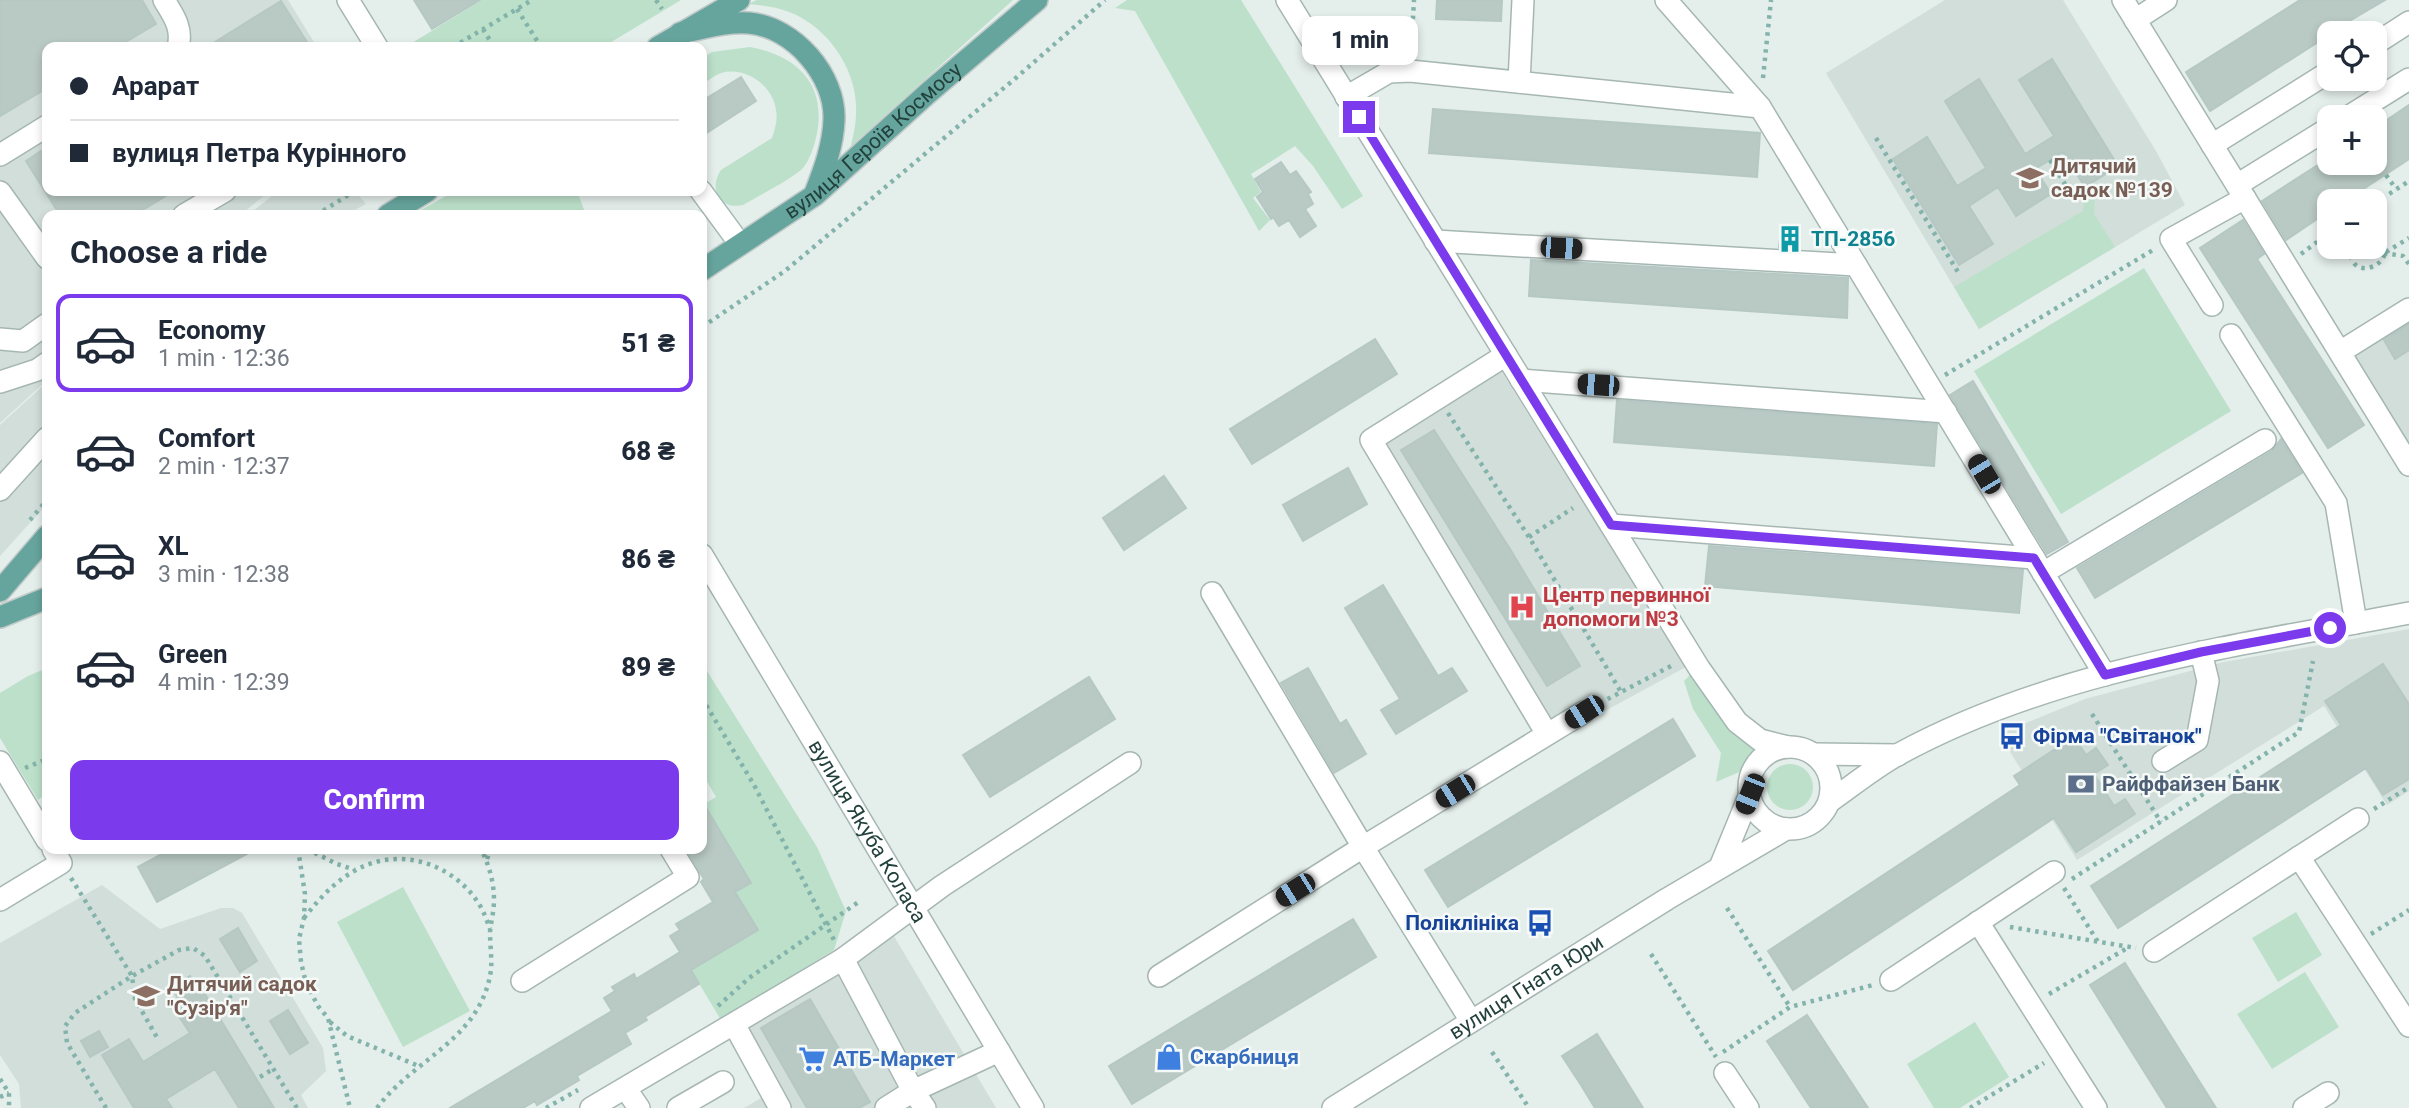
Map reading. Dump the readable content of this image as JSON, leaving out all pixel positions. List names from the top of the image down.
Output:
{
  "streets": {
    "main road": ["вулиця Героїв Космосу"],
    "street": ["вулиця Якуба Коласа", "вулиця Гната Юри"]
  },
  "places": {
    "school or university": ["Дитячий садок №139", "Дитячий садок \"Сузір'я\""],
    "building": ["ТП-2856"],
    "hospital": ["Центр первинної допомоги №3"],
    "bus stop": ["Фірма \"Світанок\"", "Поліклініка"],
    "bank": ["Райффайзен Банк"],
    "shop": ["Скарбниця"],
    "supermarket": ["АТБ-Маркет"]
  },
  "page": {
    "bubble": "1 min",
    "map_buttons": ["+", "−"],
    "banner": ["Арарат", "вулиця Петра Курінного"],
    "heading": "Choose a ride",
    "list": [
      {
        "name": "Economy",
        "note": "1 min · 12:36",
        "value": "51 ₴"
      },
      {
        "name": "Comfort",
        "note": "2 min · 12:37",
        "value": "68 ₴"
      },
      {
        "name": "XL",
        "note": "3 min · 12:38",
        "value": "86 ₴"
      },
      {
        "name": "Green",
        "note": "4 min · 12:39",
        "value": "89 ₴"
      }
    ],
    "buttons": "Confirm"
  }
}
